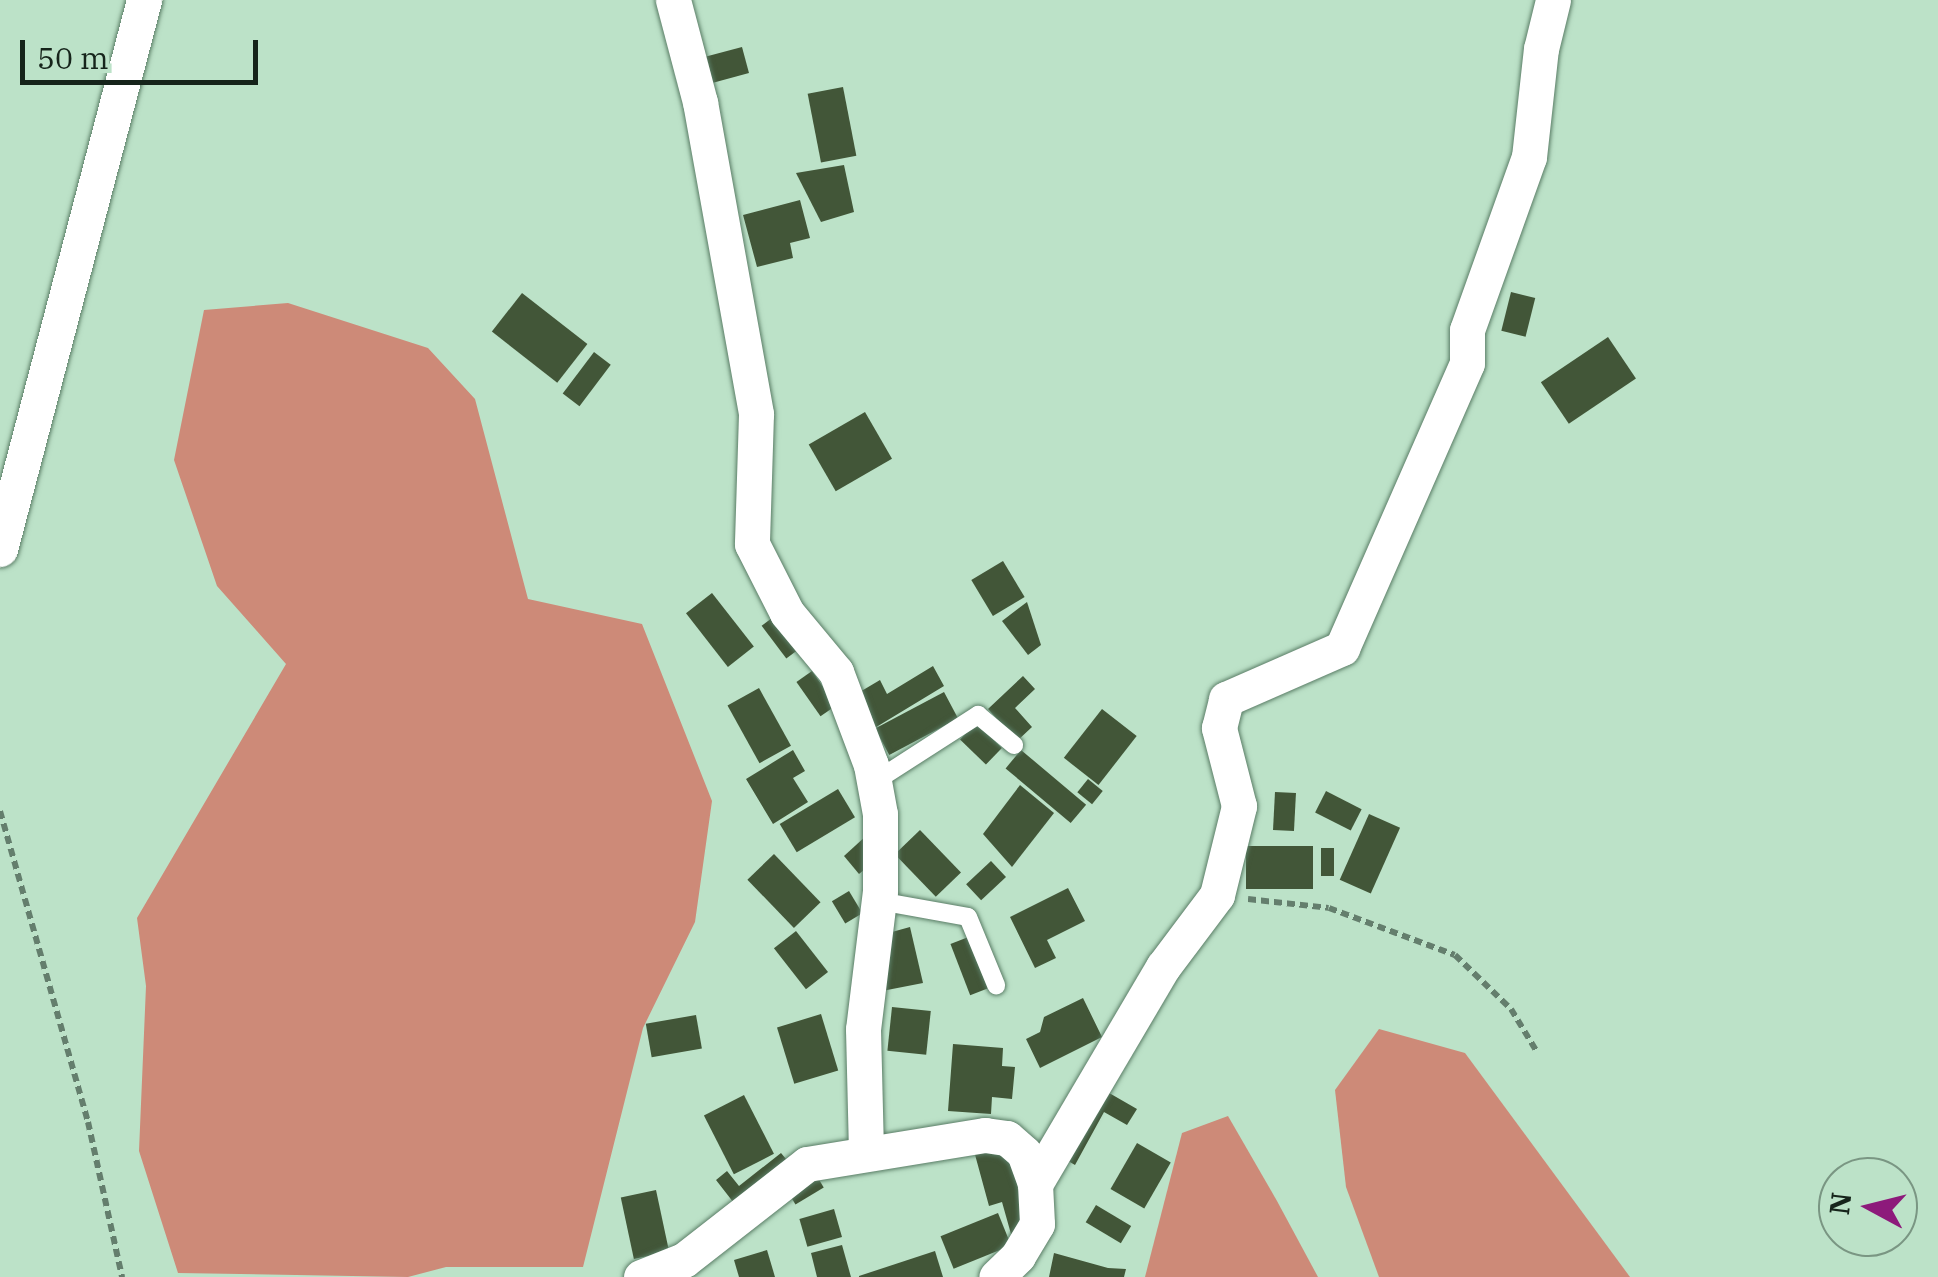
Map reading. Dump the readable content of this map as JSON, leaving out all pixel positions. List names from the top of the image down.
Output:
{
  "scale_bar": "50 m",
  "north": "left"
}
